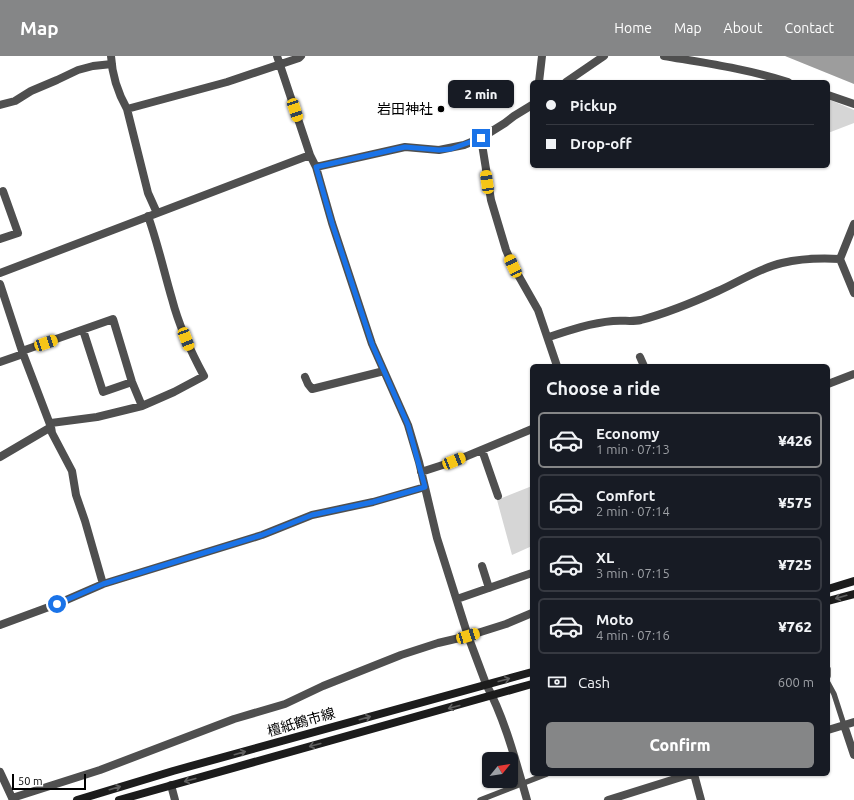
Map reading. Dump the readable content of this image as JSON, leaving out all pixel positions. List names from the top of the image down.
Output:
{
  "streets": {
    "main road": ["檀紙鶴市線"]
  },
  "places": ["岩田神社"],
  "scale_bar": "50 m",
  "north": "top right",
  "page": {
    "header": "Map",
    "nav": [
      "Home",
      "Map",
      "About",
      "Contact"
    ],
    "bubble": "2 min",
    "banner": ["Pickup", "Drop-off"],
    "heading": "Choose a ride",
    "list": [
      {
        "name": "Economy",
        "note": "1 min · 07:13",
        "value": "¥426"
      },
      {
        "name": "Comfort",
        "note": "2 min · 07:14",
        "value": "¥575"
      },
      {
        "name": "XL",
        "note": "3 min · 07:15",
        "value": "¥725"
      },
      {
        "name": "Moto",
        "note": "4 min · 07:16",
        "value": "¥762"
      }
    ],
    "pay": ["Cash", "600 m"],
    "buttons": "Confirm",
    "scale": "50 m"
  }
}
